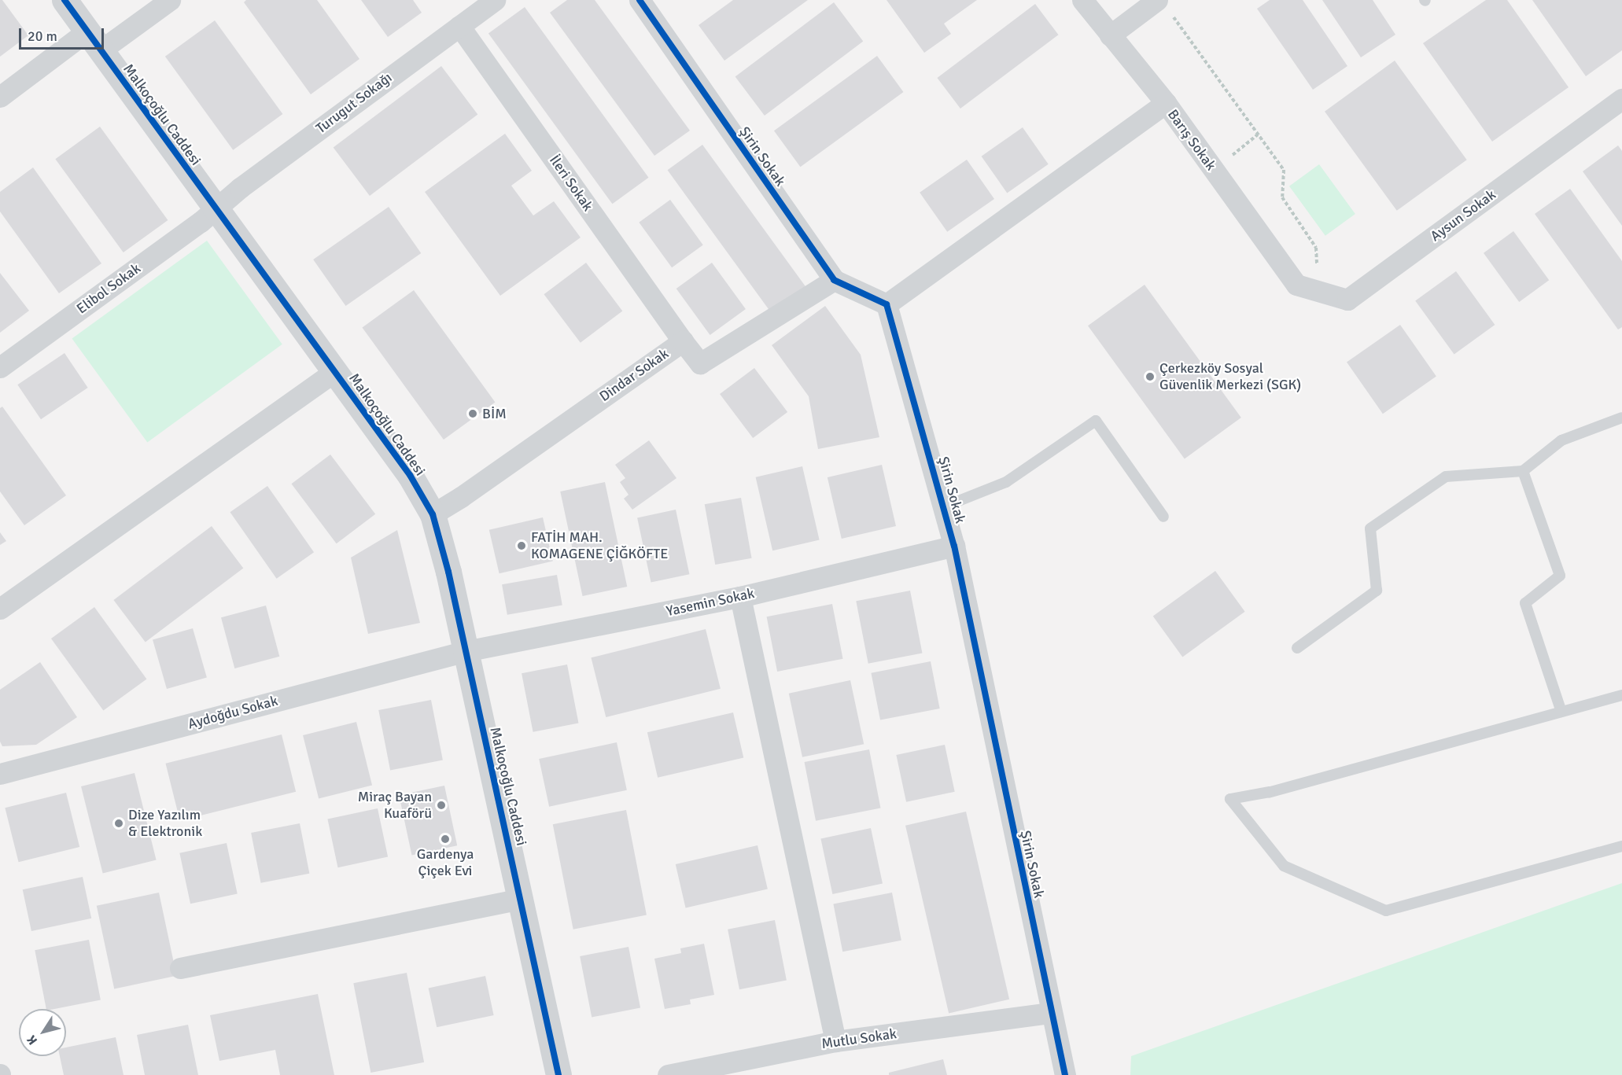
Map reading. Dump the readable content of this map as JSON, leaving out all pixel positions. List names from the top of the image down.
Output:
{
  "streets": {
    "street": [
      "Turugut Sokağı",
      "Malkoçoğlu Caddesi",
      "Barış Sokak",
      "Şirin Sokak",
      "İleri Sokak",
      "Aysun Sokak",
      "Elibol Sokak",
      "Dindar Sokak",
      "Yasemin Sokak",
      "Aydoğdu Sokak",
      "Mutlu Sokak"
    ]
  },
  "crossings": [
    ["Turugut Sokağı", "Malkoçoğlu Caddesi"],
    ["Turugut Sokağı", "İleri Sokak"],
    ["Turugut Sokağı", "Elibol Sokak"],
    ["Malkoçoğlu Caddesi", "Elibol Sokak"],
    ["Malkoçoğlu Caddesi", "Dindar Sokak"],
    ["Malkoçoğlu Caddesi", "Yasemin Sokak"],
    ["Malkoçoğlu Caddesi", "Aydoğdu Sokak"],
    ["Barış Sokak", "Aysun Sokak"],
    ["Şirin Sokak", "Dindar Sokak"],
    ["Şirin Sokak", "Yasemin Sokak"],
    ["Şirin Sokak", "Mutlu Sokak"],
    ["İleri Sokak", "Dindar Sokak"],
    ["Yasemin Sokak", "Aydoğdu Sokak"]
  ],
  "places": [
    "Çerkezköy Sosyal Güvenlik Merkezi (SGK)",
    "BİM",
    "FATİH MAH. KOMAGENE ÇİĞKÖFTE",
    "Miraç Bayan Kuaförü",
    "Dize Yazılım & Elektronik",
    "Gardenya Çiçek Evi"
  ],
  "scale_bar": "20 m",
  "north": "bottom left"
}
